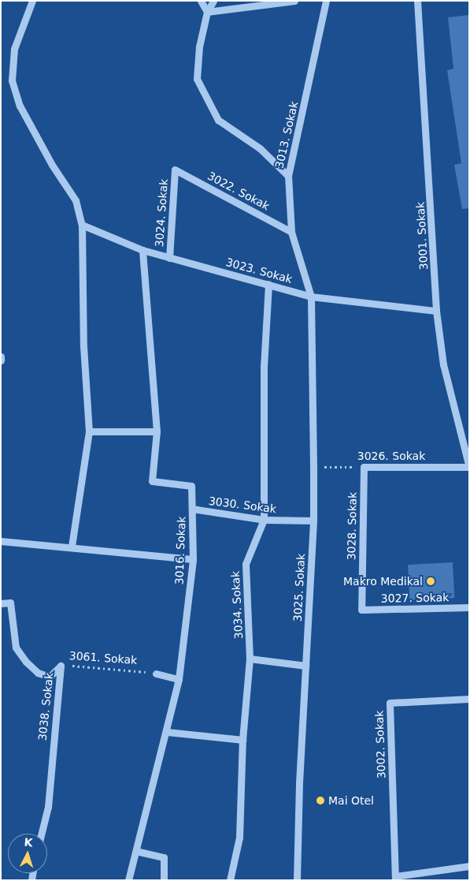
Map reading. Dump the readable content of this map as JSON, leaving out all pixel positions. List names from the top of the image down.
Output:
{
  "streets": {
    "street": [
      "3013. Sokak",
      "3022. Sokak",
      "3024. Sokak",
      "3001. Sokak",
      "3023. Sokak",
      "3026. Sokak",
      "3030. Sokak",
      "3028. Sokak",
      "3016. Sokak",
      "3025. Sokak",
      "3027. Sokak",
      "3034. Sokak",
      "3038. Sokak",
      "3002. Sokak"
    ],
    "path": ["3061. Sokak"]
  },
  "crossings": [
    ["3013. Sokak", "3022. Sokak"],
    ["3013. Sokak", "3023. Sokak"],
    ["3013. Sokak", "3025. Sokak"],
    ["3022. Sokak", "3024. Sokak"],
    ["3024. Sokak", "3023. Sokak"],
    ["3001. Sokak", "3023. Sokak"],
    ["3001. Sokak", "3026. Sokak"],
    ["3023. Sokak", "3016. Sokak"],
    ["3023. Sokak", "3025. Sokak"],
    ["3023. Sokak", "3034. Sokak"],
    ["3026. Sokak", "3028. Sokak"],
    ["3026. Sokak", "3025. Sokak"],
    ["3030. Sokak", "3016. Sokak"],
    ["3030. Sokak", "3025. Sokak"],
    ["3030. Sokak", "3034. Sokak"],
    ["3028. Sokak", "3027. Sokak"],
    ["3061. Sokak", "3038. Sokak"]
  ],
  "places": ["Makro Medikal", "Mai Otel"],
  "north": "top"
}
